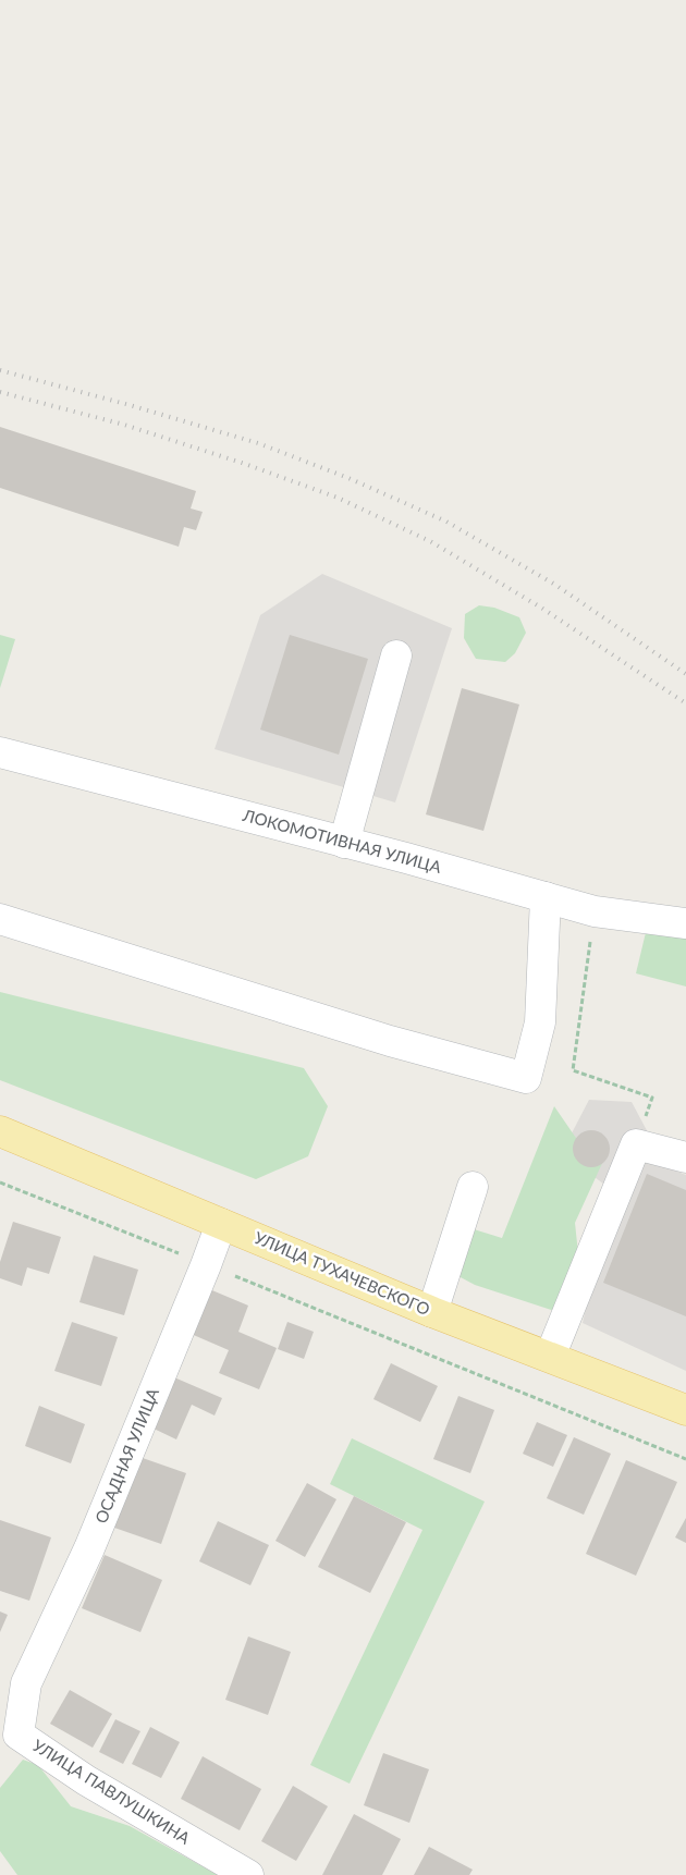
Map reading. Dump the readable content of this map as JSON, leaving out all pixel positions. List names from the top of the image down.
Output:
{
  "streets": {
    "main road": ["УЛИЦА ТУХАЧЕВСКОГО"],
    "street": ["ЛОКОМОТИВНАЯ УЛИЦА", "ОСАДНАЯ УЛИЦА", "УЛИЦА ПАВЛУШКИНА"]
  },
  "crossings": [
    ["УЛИЦА ТУХАЧЕВСКОГО", "ОСАДНАЯ УЛИЦА"],
    ["ОСАДНАЯ УЛИЦА", "УЛИЦА ПАВЛУШКИНА"]
  ]
}
